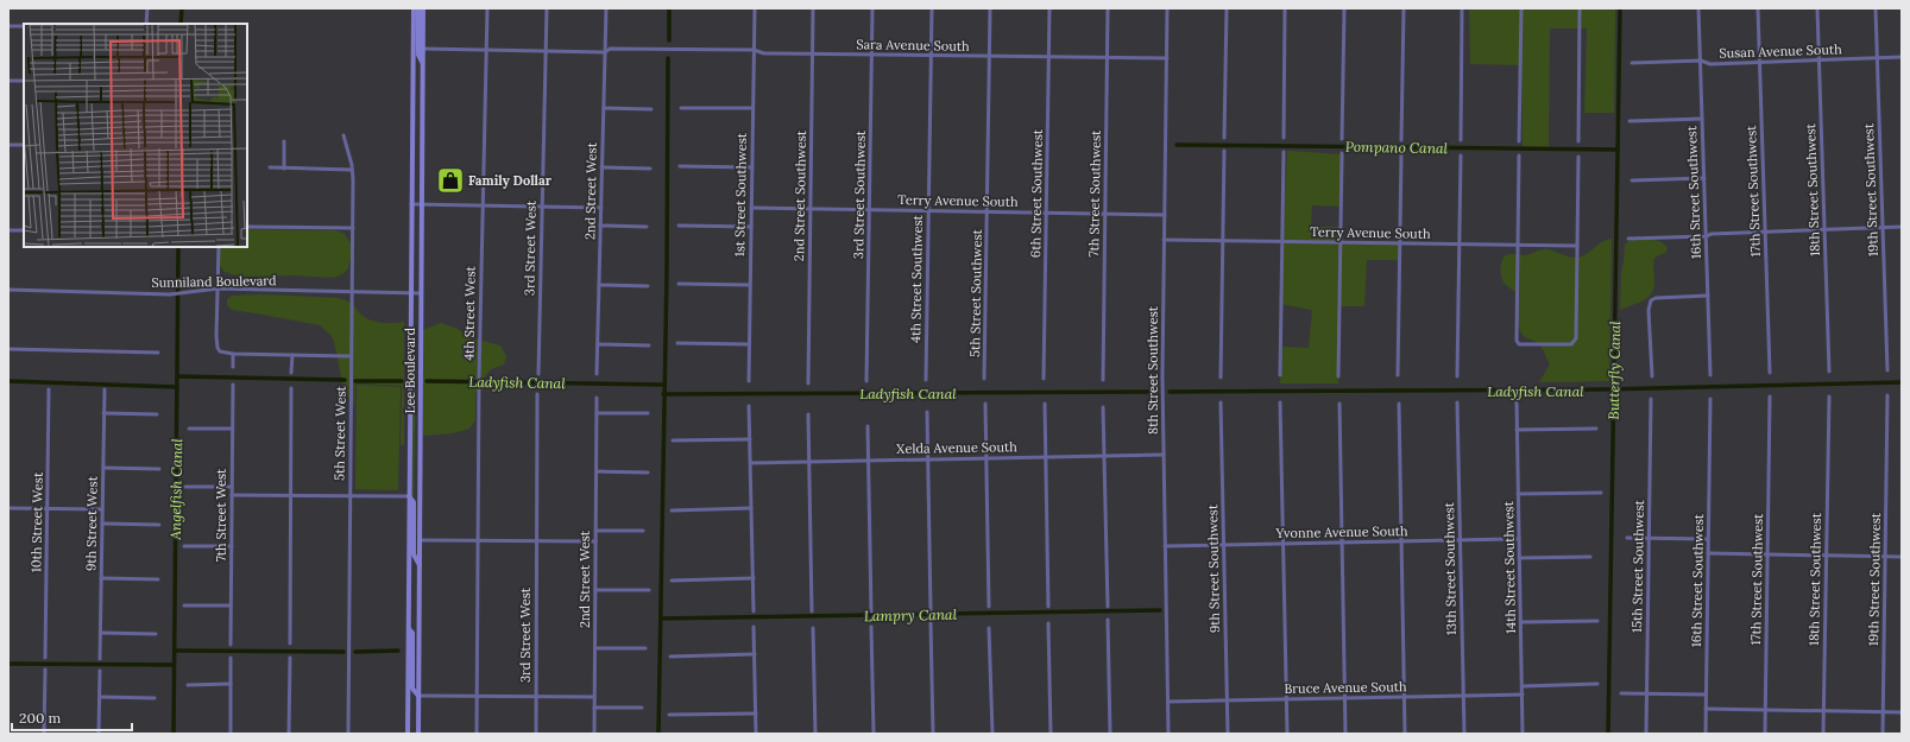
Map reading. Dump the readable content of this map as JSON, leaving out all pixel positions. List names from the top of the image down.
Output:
{
  "streets": {
    "main road": ["Lee Boulevard"],
    "street": [
      "Sara Avenue South",
      "Susan Avenue South",
      "18th Street Southwest",
      "19th Street Southwest",
      "2nd Street West",
      "17th Street Southwest",
      "16th Street Southwest",
      "6th Street Southwest",
      "7th Street Southwest",
      "1st Street Southwest",
      "3rd Street Southwest",
      "2nd Street Southwest",
      "Terry Avenue South",
      "3rd Street West",
      "4th Street Southwest",
      "Sunniland Boulevard",
      "5th Street Southwest",
      "4th Street West",
      "8th Street Southwest",
      "5th Street West",
      "Xelda Avenue South",
      "7th Street West",
      "10th Street West",
      "9th Street West",
      "Yvonne Avenue South",
      "15th Street Southwest",
      "14th Street Southwest",
      "9th Street Southwest",
      "13th Street Southwest",
      "Bruce Avenue South"
    ]
  },
  "crossings": [
    ["Sara Avenue South", "2nd Street West"],
    ["Sara Avenue South", "6th Street Southwest"],
    ["Sara Avenue South", "7th Street Southwest"],
    ["Sara Avenue South", "1st Street Southwest"],
    ["Sara Avenue South", "3rd Street Southwest"],
    ["Sara Avenue South", "2nd Street Southwest"],
    ["Sara Avenue South", "3rd Street West"],
    ["Sara Avenue South", "4th Street Southwest"],
    ["Sara Avenue South", "5th Street Southwest"],
    ["Sara Avenue South", "4th Street West"],
    ["Sara Avenue South", "Lee Boulevard"],
    ["Sara Avenue South", "8th Street Southwest"],
    ["Susan Avenue South", "18th Street Southwest"],
    ["Susan Avenue South", "19th Street Southwest"],
    ["Susan Avenue South", "17th Street Southwest"],
    ["Susan Avenue South", "16th Street Southwest"],
    ["6th Street Southwest", "Terry Avenue South"],
    ["7th Street Southwest", "Terry Avenue South"],
    ["1st Street Southwest", "Terry Avenue South"],
    ["3rd Street Southwest", "Terry Avenue South"],
    ["2nd Street Southwest", "Terry Avenue South"],
    ["Terry Avenue South", "4th Street Southwest"],
    ["Terry Avenue South", "5th Street Southwest"],
    ["Terry Avenue South", "8th Street Southwest"],
    ["Sunniland Boulevard", "Lee Boulevard"],
    ["Sunniland Boulevard", "5th Street West"],
    ["8th Street Southwest", "Xelda Avenue South"],
    ["8th Street Southwest", "Yvonne Avenue South"],
    ["8th Street Southwest", "Bruce Avenue South"],
    ["Yvonne Avenue South", "14th Street Southwest"],
    ["Yvonne Avenue South", "9th Street Southwest"],
    ["Yvonne Avenue South", "13th Street Southwest"],
    ["14th Street Southwest", "Bruce Avenue South"],
    ["9th Street Southwest", "Bruce Avenue South"],
    ["13th Street Southwest", "Bruce Avenue South"]
  ],
  "water": [
    "Pompano Canal",
    "Butterfly Canal",
    "Ladyfish Canal",
    "Angelfish Canal",
    "Lampry Canal"
  ],
  "places": {
    "shop": ["Family Dollar"]
  },
  "scale_bar": "200 m"
}
